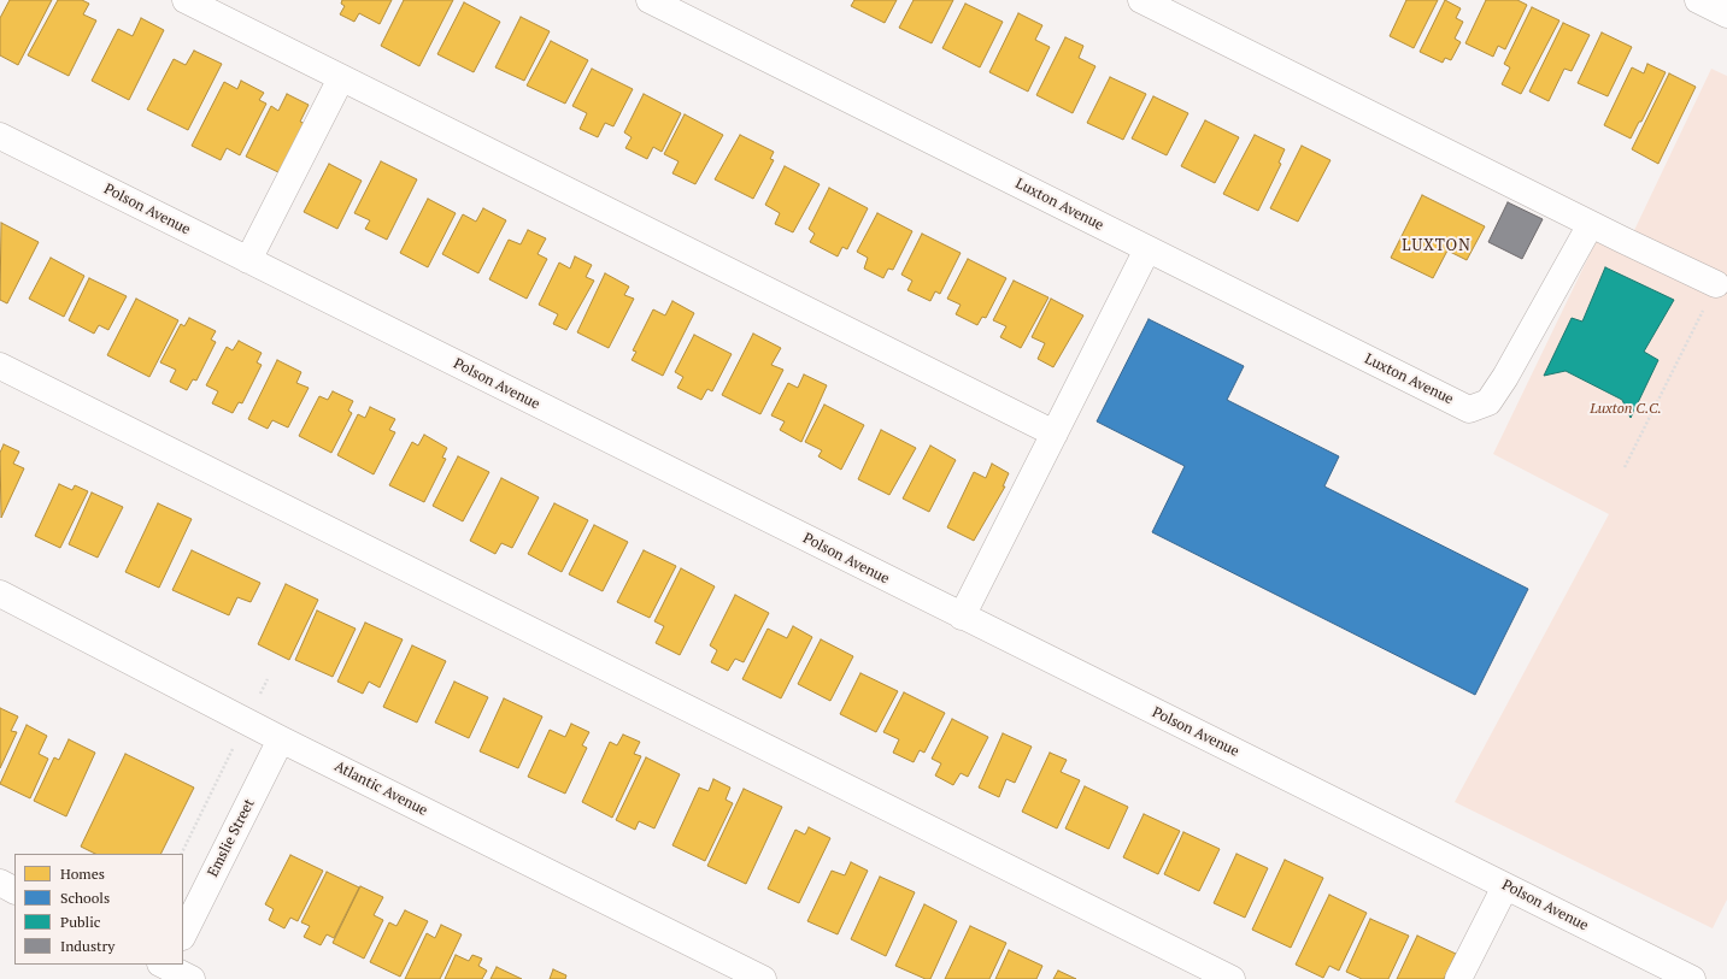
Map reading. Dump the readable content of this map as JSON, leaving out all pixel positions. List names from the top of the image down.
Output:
{
  "streets": {
    "street": [
      "Luxton Avenue",
      "Polson Avenue",
      "Atlantic Avenue",
      "Emslie Street"
    ]
  },
  "crossings": [
    ["Atlantic Avenue", "Emslie Street"]
  ],
  "districts": ["LUXTON"],
  "parks": ["Luxton C.C."],
  "legend": [
    "Homes",
    "Schools",
    "Public",
    "Industry"
  ]
}
